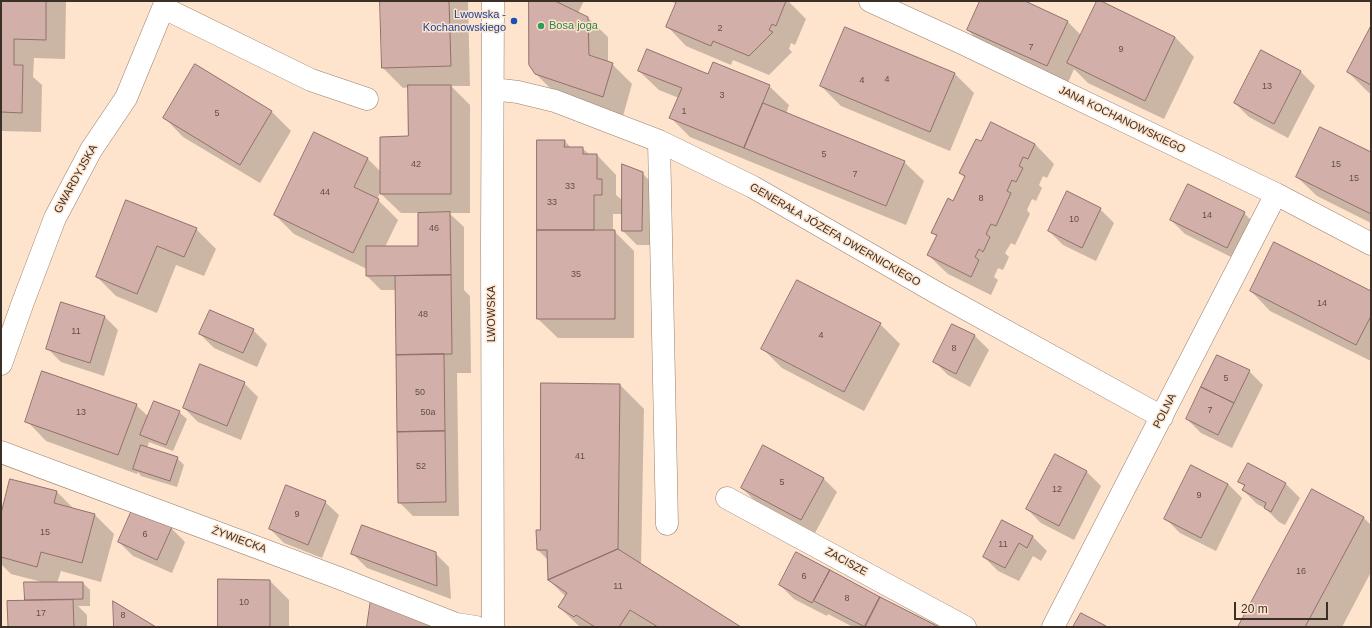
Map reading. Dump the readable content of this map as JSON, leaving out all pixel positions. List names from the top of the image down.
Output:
{
  "streets": {
    "street": [
      "JANA KOCHANOWSKIEGO",
      "GWARDYJSKA",
      "GENERAŁA JÓZEFA DWERNICKIEGO",
      "LWOWSKA",
      "POLNA",
      "ŻYWIECKA",
      "ZACISZE"
    ]
  },
  "crossings": [
    ["JANA KOCHANOWSKIEGO", "POLNA"],
    ["GENERAŁA JÓZEFA DWERNICKIEGO", "LWOWSKA"],
    ["GENERAŁA JÓZEFA DWERNICKIEGO", "POLNA"]
  ],
  "places": ["Lwowska - Kochanowskiego", "Bosa joga"],
  "house_numbers": [
    "2",
    "7",
    "9",
    "4",
    "4",
    "13",
    "3",
    "1",
    "5",
    "5",
    "42",
    "15",
    "7",
    "15",
    "33",
    "44",
    "8",
    "33",
    "14",
    "10",
    "46",
    "35",
    "14",
    "48",
    "11",
    "4",
    "8",
    "5",
    "50",
    "7",
    "13",
    "50a",
    "41",
    "52",
    "5",
    "12",
    "9",
    "9",
    "15",
    "6",
    "11",
    "16",
    "6",
    "11",
    "8",
    "10",
    "17",
    "8"
  ],
  "scale_bar": "20 m"
}
